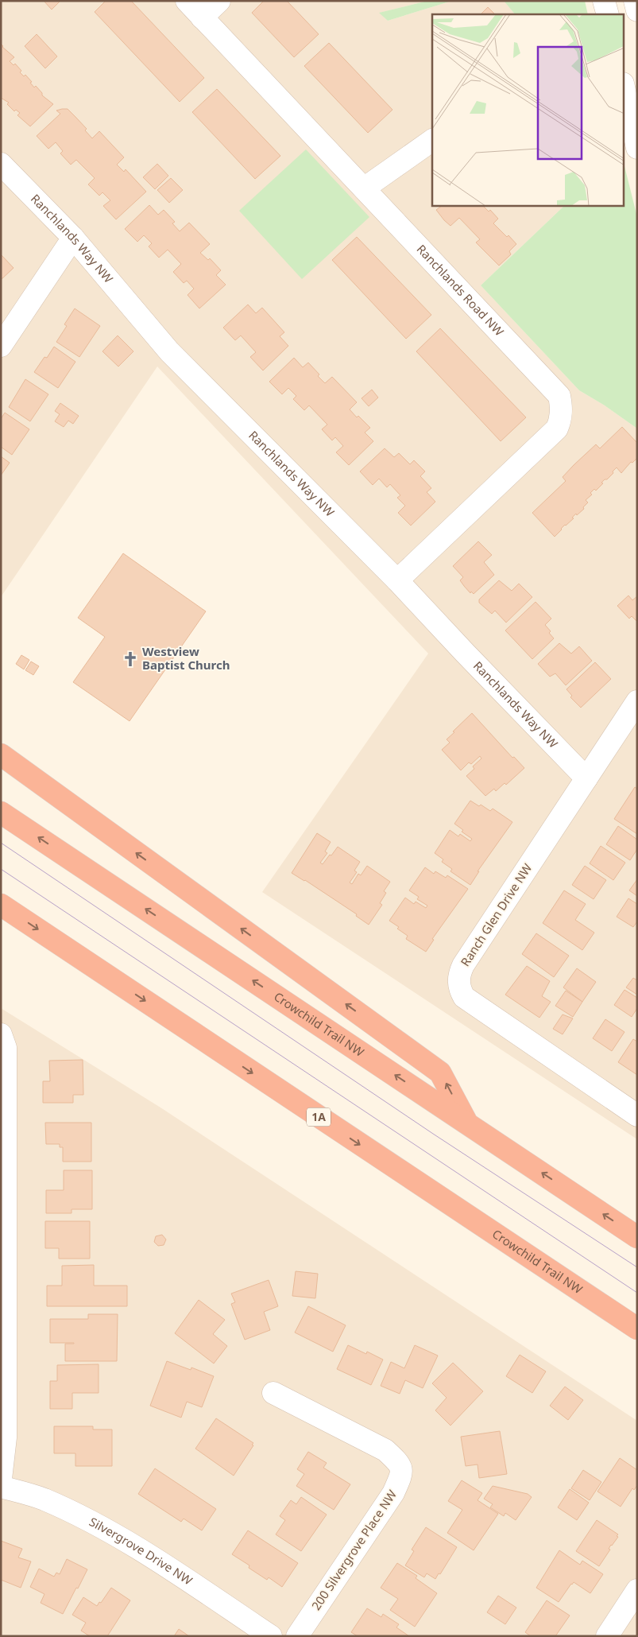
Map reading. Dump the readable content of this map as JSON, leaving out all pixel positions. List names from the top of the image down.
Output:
{
  "streets": {
    "highway": ["Crowchild Trail NW", "1A"],
    "street": [
      "Ranchlands Way NW",
      "Ranchlands Road NW",
      "Ranch Glen Drive NW",
      "200 Silvergrove Place NW",
      "Silvergrove Drive NW"
    ]
  },
  "crossings": [
    ["Ranchlands Way NW", "Ranchlands Road NW"],
    ["Ranchlands Way NW", "Ranch Glen Drive NW"]
  ],
  "places": {
    "church": ["Westview Baptist Church"]
  }
}
